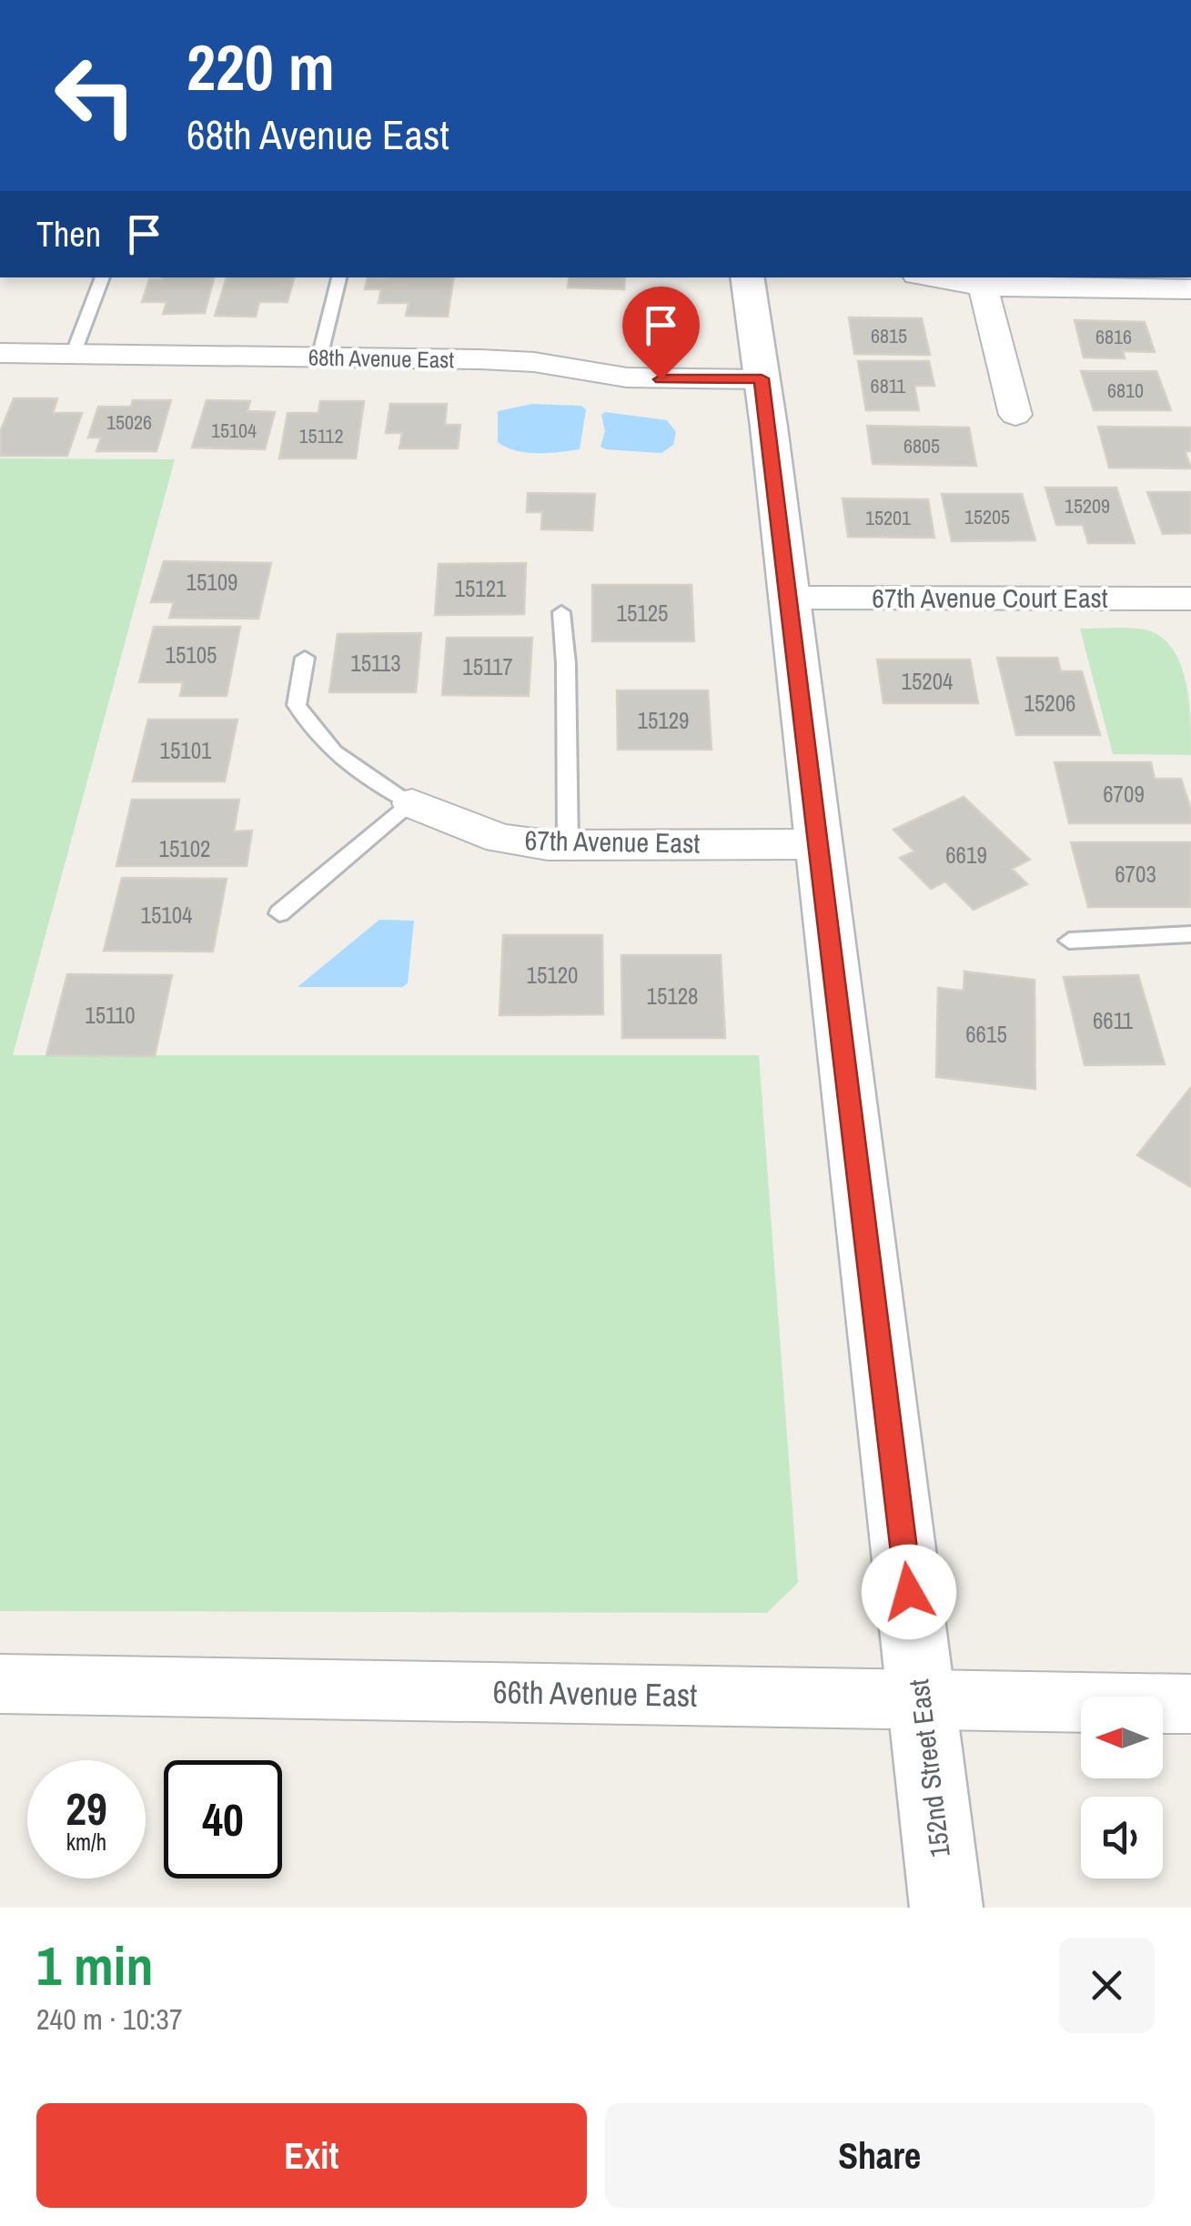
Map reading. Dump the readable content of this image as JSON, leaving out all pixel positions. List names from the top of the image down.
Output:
{
  "streets": {
    "street": [
      "68th Avenue East",
      "67th Avenue Court East",
      "67th Avenue East",
      "66th Avenue East",
      "152nd Street East"
    ]
  },
  "crossings": [
    ["68th Avenue East", "152nd Street East"],
    ["67th Avenue Court East", "152nd Street East"],
    ["67th Avenue East", "152nd Street East"],
    ["66th Avenue East", "152nd Street East"]
  ],
  "house_numbers": [
    "6815",
    "6816",
    "6811",
    "6810",
    "15026",
    "15104",
    "15112",
    "6805",
    "15209",
    "15205",
    "15201",
    "15109",
    "15121",
    "15125",
    "15105",
    "15113",
    "15117",
    "15204",
    "15206",
    "15129",
    "15101",
    "6709",
    "15102",
    "6619",
    "6703",
    "15104",
    "15120",
    "15128",
    "15110",
    "6611",
    "6615"
  ],
  "north": "left",
  "page": {
    "turn": ["220 m", "68th Avenue East"],
    "then": "Then",
    "speed": "29 km/h",
    "limit": "40",
    "heading": ["1 min", "240 m · 10:37"],
    "buttons": ["Exit", "Share"]
  }
}
